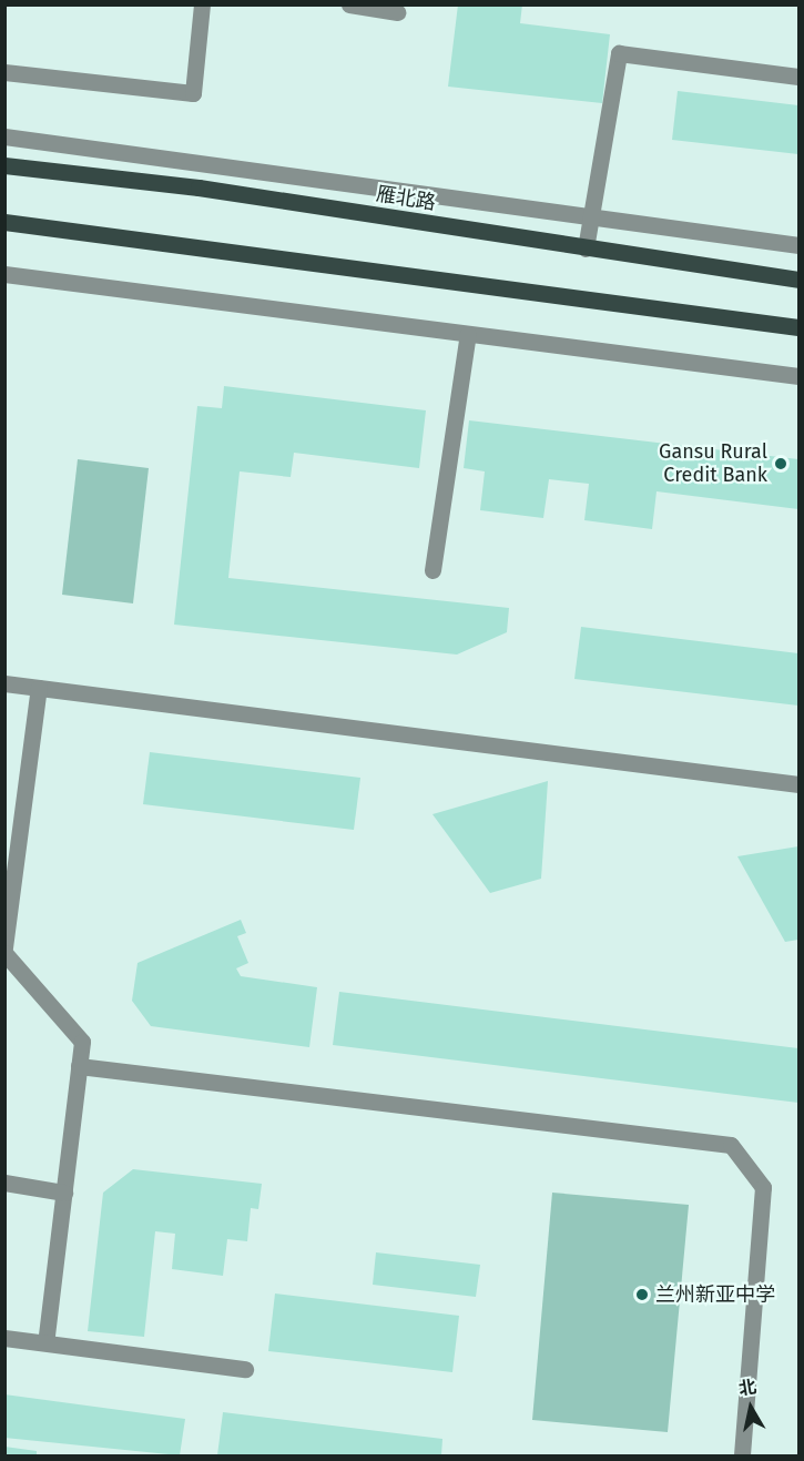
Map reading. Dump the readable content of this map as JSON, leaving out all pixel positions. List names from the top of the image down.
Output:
{
  "streets": {
    "main road": ["雁北路"]
  },
  "places": ["Gansu Rural Credit Bank", "兰州新亚中学"],
  "north": "top"
}
